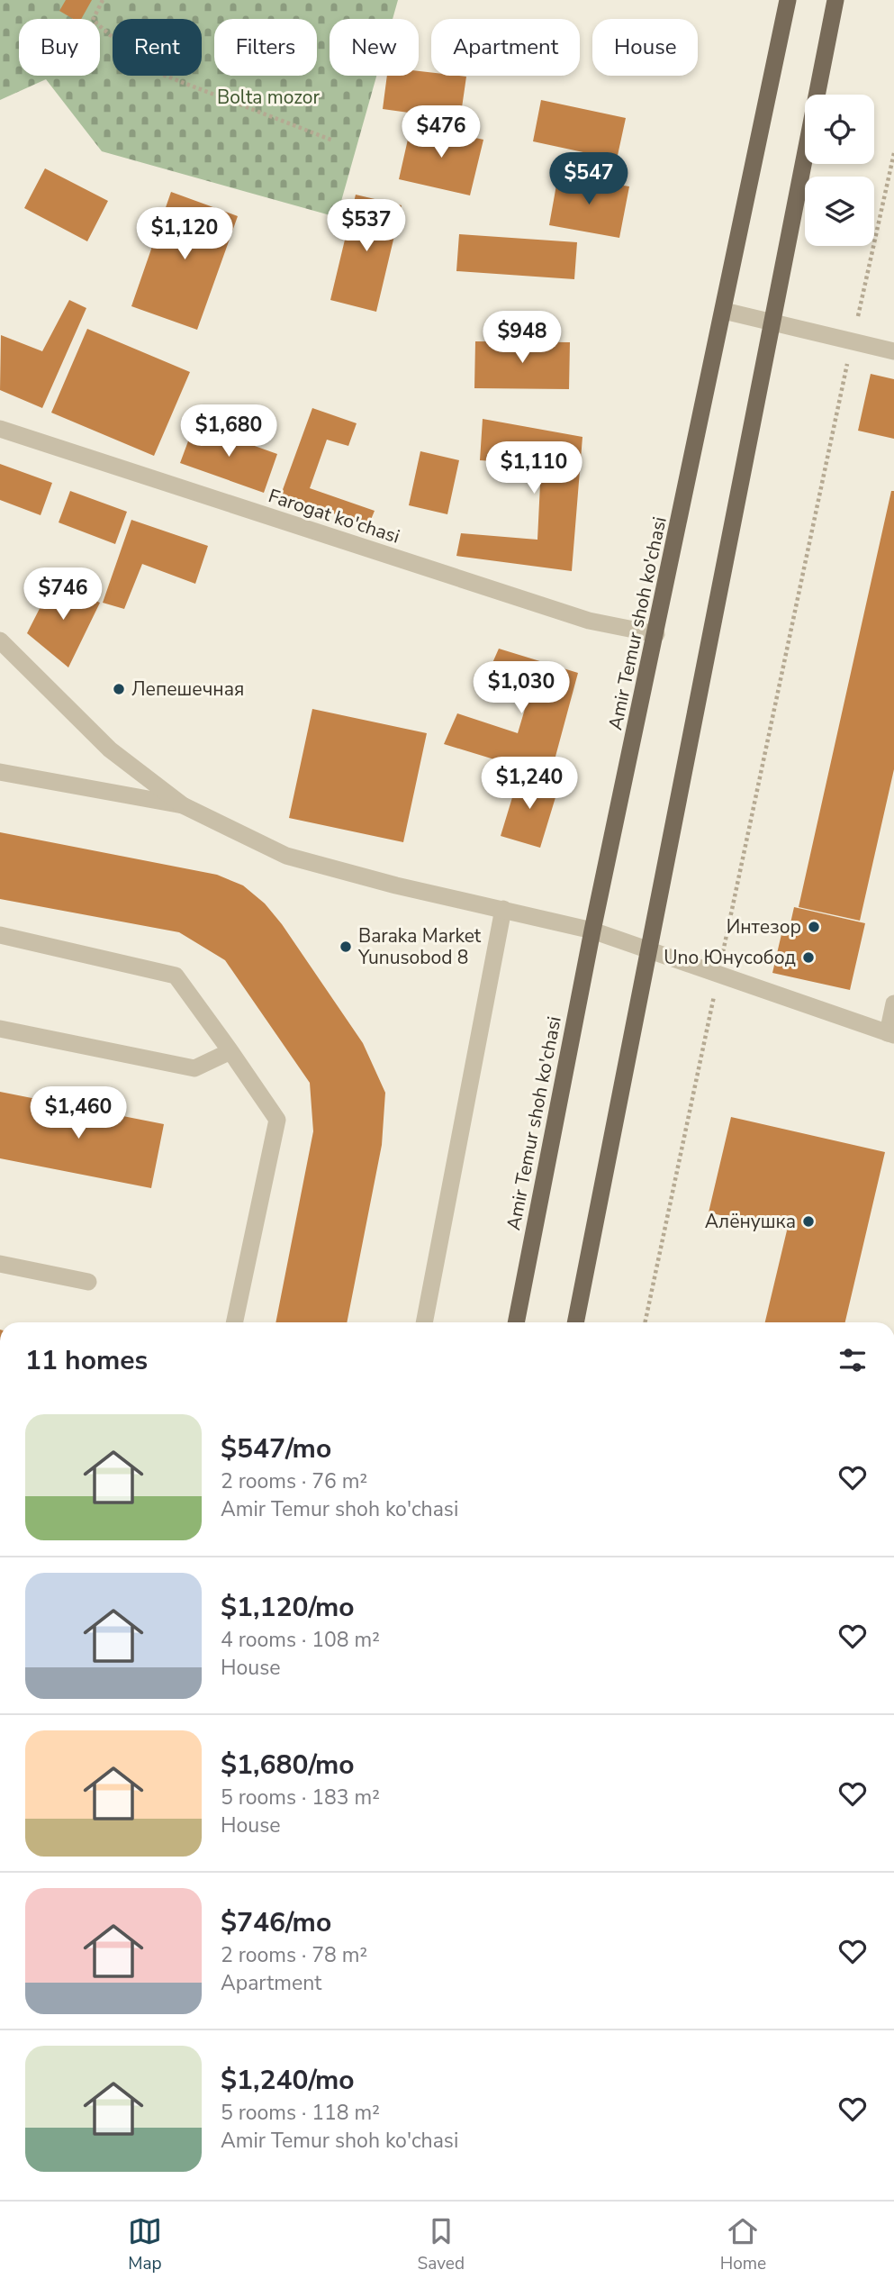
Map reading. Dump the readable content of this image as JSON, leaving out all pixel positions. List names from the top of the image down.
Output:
{
  "streets": {
    "main road": ["Amir Temur shoh ko'chasi"],
    "street": ["Farogat ko'chasi"]
  },
  "crossings": [
    ["Farogat ko'chasi", "Amir Temur shoh ko'chasi"]
  ],
  "parks": ["Bolta mozor"],
  "places": [
    "Лепешечная",
    "Интезор",
    "Baraka Market Yunusobod 8",
    "Uno Юнусобод",
    "Алёнушка"
  ],
  "page": {
    "chip": [
      "Buy",
      "Rent",
      "Filters",
      "New",
      "Apartment",
      "House"
    ],
    "price": [
      "$476",
      "$547",
      "$537",
      "$1,120",
      "$948",
      "$1,680",
      "$1,110",
      "$746",
      "$1,030",
      "$1,240",
      "$1,460"
    ],
    "heading": "11 homes",
    "list": [
      {
        "name": "$547/mo",
        "note": "2 rooms · 76 m² · Amir Temur shoh ko'chasi"
      },
      {
        "name": "$1,120/mo",
        "note": "4 rooms · 108 m² · House"
      },
      {
        "name": "$1,680/mo",
        "note": "5 rooms · 183 m² · House"
      },
      {
        "name": "$746/mo",
        "note": "2 rooms · 78 m² · Apartment"
      },
      {
        "name": "$1,240/mo",
        "note": "5 rooms · 118 m² · Amir Temur shoh ko'chasi"
      }
    ],
    "tabs": ["Map", "Saved", "Home"]
  }
}
